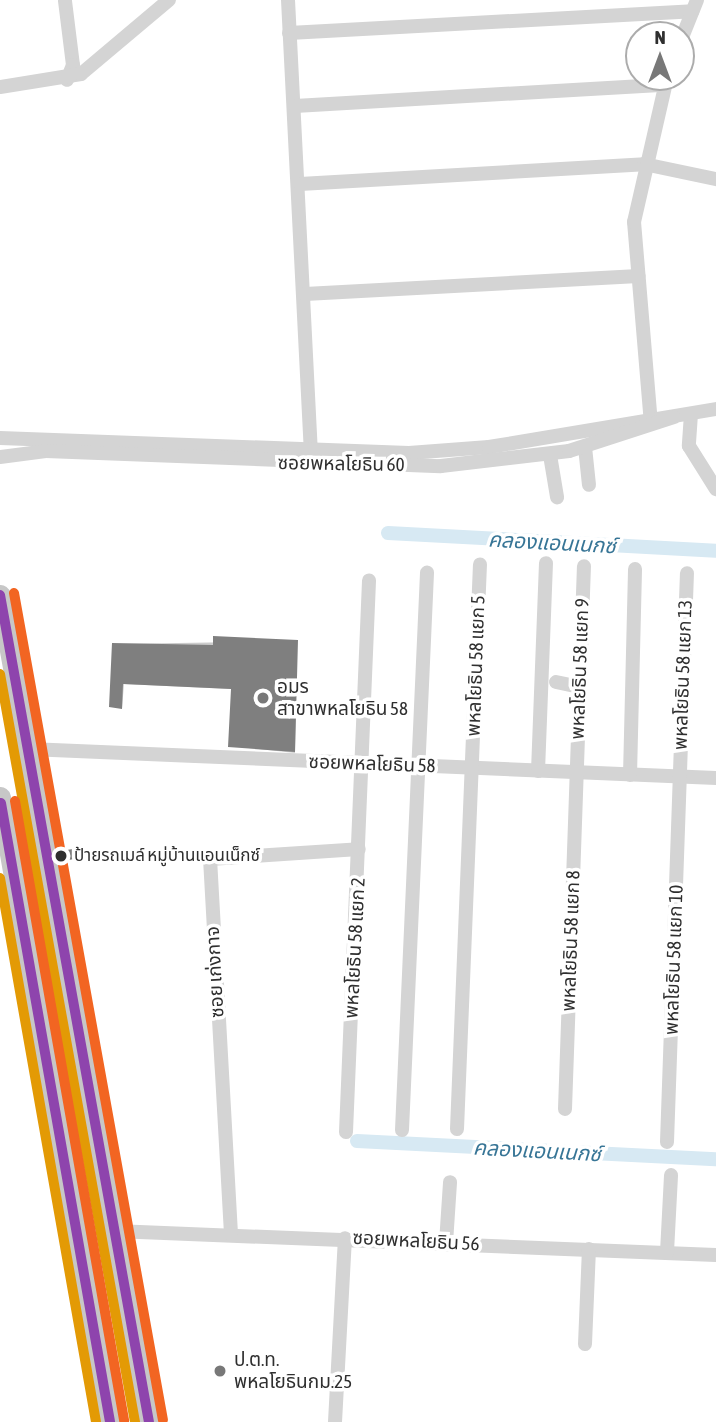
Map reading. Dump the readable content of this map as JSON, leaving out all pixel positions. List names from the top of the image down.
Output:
{
  "streets": {
    "street": [
      "ซอยพหลโยธิน 60",
      "พหลโยธิน 58 แยก 5",
      "พหลโยธิน 58 แยก 9",
      "พหลโยธิน 58 แยก 13",
      "ซอยพหลโยธิน 58",
      "พหลโยธิน 58 แยก 8",
      "พหลโยธิน 58 แยก 2",
      "พหลโยธิน 58 แยก 10",
      "ซอย เก่งกาจ",
      "ซอยพหลโยธิน 56"
    ]
  },
  "crossings": [
    ["พหลโยธิน 58 แยก 5", "ซอยพหลโยธิน 58"],
    ["พหลโยธิน 58 แยก 9", "ซอยพหลโยธิน 58"],
    ["พหลโยธิน 58 แยก 9", "พหลโยธิน 58 แยก 8"],
    ["พหลโยธิน 58 แยก 13", "ซอยพหลโยธิน 58"],
    ["พหลโยธิน 58 แยก 13", "พหลโยธิน 58 แยก 10"],
    ["ซอยพหลโยธิน 58", "พหลโยธิน 58 แยก 8"],
    ["ซอยพหลโยธิน 58", "พหลโยธิน 58 แยก 2"],
    ["ซอยพหลโยธิน 58", "พหลโยธิน 58 แยก 10"],
    ["พหลโยธิน 58 แยก 2", "ซอย เก่งกาจ"],
    ["ซอย เก่งกาจ", "ซอยพหลโยธิน 56"]
  ],
  "water": ["คลองแอนเนกซ์"],
  "places": ["อมร สาขาพหลโยธิน 58", "ป้ายรถเมล์ หมู่บ้านแอนเน็กซ์", "ป.ต.ท. พหลโยธินกม.25"],
  "north": "top"
}
